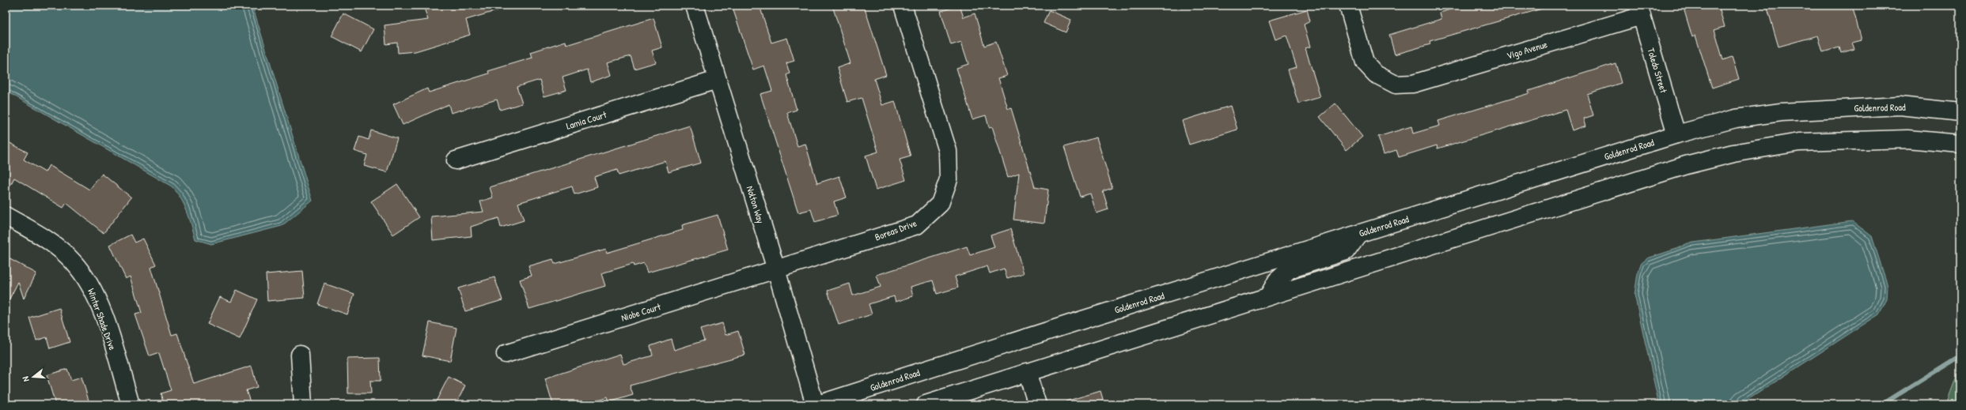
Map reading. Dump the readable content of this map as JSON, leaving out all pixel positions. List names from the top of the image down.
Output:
{
  "streets": {
    "main road": [
      "Vigo Avenue",
      "Toledo Street",
      "Goldenrod Road",
      "Lamia Court",
      "Nolton Way",
      "Boreas Drive",
      "Niobe Court",
      "Winter Shade Drive"
    ]
  },
  "crossings": [
    ["Vigo Avenue", "Toledo Street"],
    ["Toledo Street", "Goldenrod Road"],
    ["Lamia Court", "Nolton Way"],
    ["Nolton Way", "Boreas Drive"],
    ["Nolton Way", "Niobe Court"],
    ["Boreas Drive", "Niobe Court"]
  ],
  "north": "left"
}
